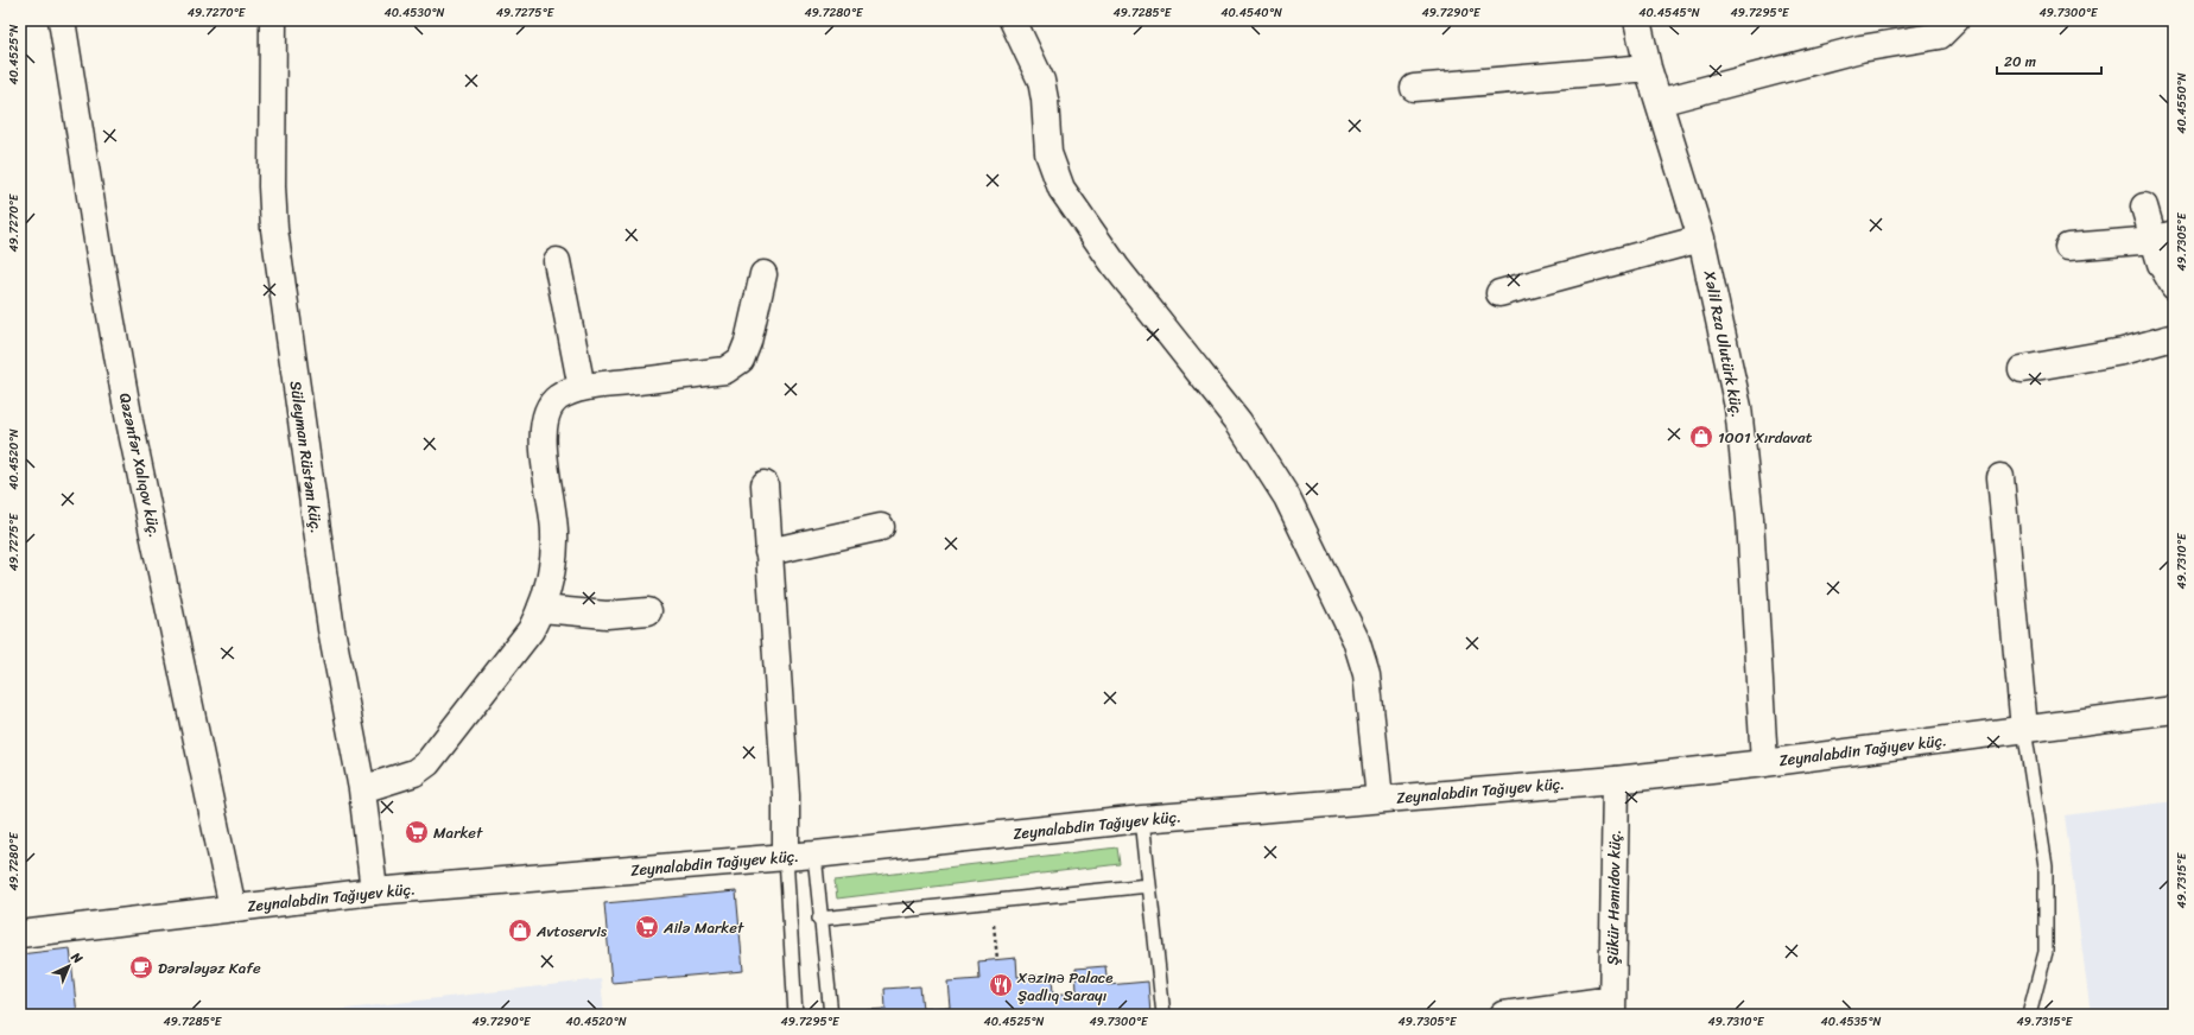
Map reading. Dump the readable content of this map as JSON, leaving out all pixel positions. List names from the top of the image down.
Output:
{
  "streets": {
    "street": [
      "Xəlil Rza Ulutürk küç.",
      "Süleyman Rüstəm küç.",
      "Qəzənfər Xalıqov küç.",
      "Zeynalabdin Tağıyev küç.",
      "Şükür Həmidov küç."
    ]
  },
  "crossings": [
    ["Xəlil Rza Ulutürk küç.", "Zeynalabdin Tağıyev küç."],
    ["Süleyman Rüstəm küç.", "Zeynalabdin Tağıyev küç."],
    ["Qəzənfər Xalıqov küç.", "Zeynalabdin Tağıyev küç."],
    ["Zeynalabdin Tağıyev küç.", "Şükür Həmidov küç."]
  ],
  "places": {
    "shop": ["1001 Xırdavat", "Avtoservis"],
    "supermarket": ["Market", "Ailə Market"],
    "cafe": ["Dərələyəz Kafe"],
    "restaurant": ["Xәzinә Palace Şadlıq Sarayı"]
  },
  "scale_bar": "20 m",
  "north": "top right",
  "coordinates": [
    "49.7270°E",
    "40.4530°N",
    "49.7275°E",
    "49.7280°E",
    "49.7285°E",
    "40.4540°N",
    "49.7290°E",
    "40.4545°N",
    "49.7295°E",
    "49.7300°E",
    "40.4525°N",
    "40.4550°N",
    "49.7305°E",
    "40.4520°N",
    "49.7310°E",
    "49.7315°E",
    "40.4535°N"
  ]
}
